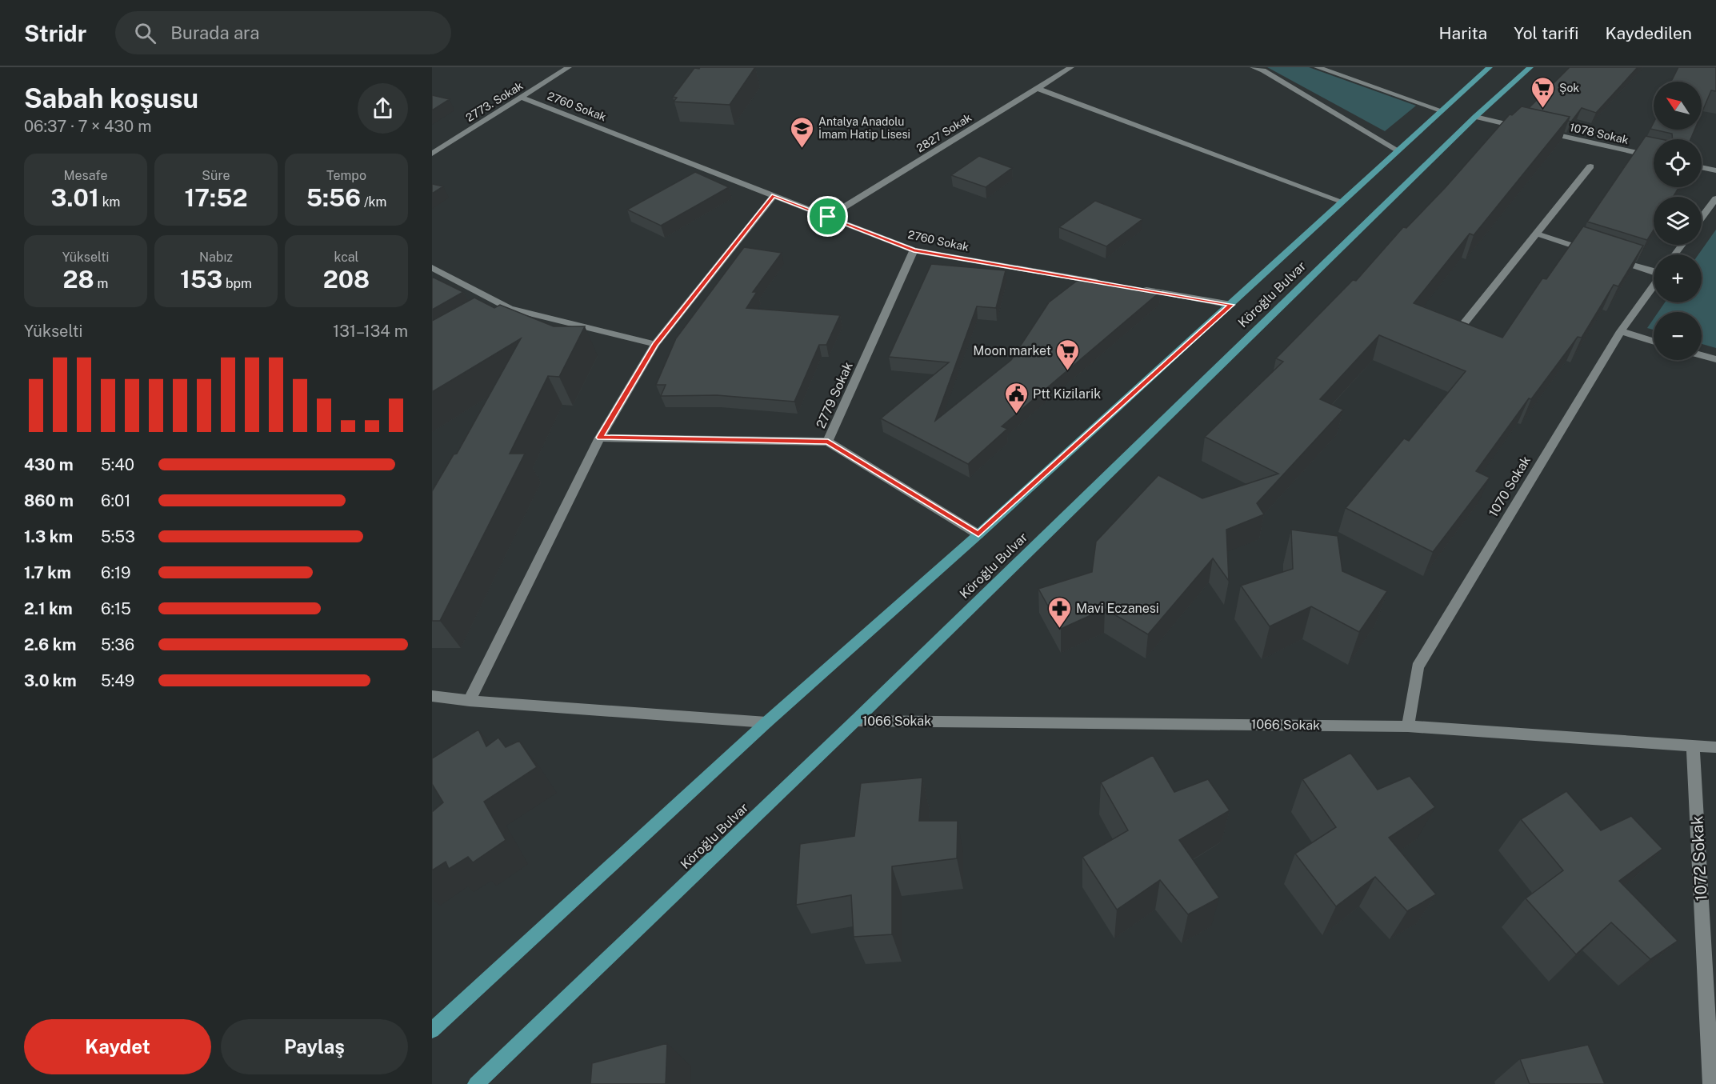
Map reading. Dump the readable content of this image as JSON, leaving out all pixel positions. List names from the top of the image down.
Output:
{
  "streets": {
    "main road": ["Köroğlu Bulvar"],
    "street": [
      "2773. Sokak",
      "2760 Sokak",
      "2827 Sokak",
      "1078 Sokak",
      "2779 Sokak",
      "1070 Sokak",
      "1066 Sokak",
      "1072 Sokak"
    ]
  },
  "crossings": [
    ["2773. Sokak", "2760 Sokak"],
    ["2760 Sokak", "2827 Sokak"],
    ["2760 Sokak", "2779 Sokak"],
    ["Köroğlu Bulvar", "2779 Sokak"],
    ["Köroğlu Bulvar", "1066 Sokak"],
    ["1070 Sokak", "1066 Sokak"],
    ["1066 Sokak", "1072 Sokak"]
  ],
  "places": {
    "supermarket": ["Şok", "Moon market"],
    "school or university": ["Antalya Anadolu İmam Hatip Lisesi"],
    "public building": ["Ptt Kizilarik"],
    "pharmacy": ["Mavi Eczanesi"]
  },
  "north": "top left",
  "page": {
    "header": "Stridr",
    "search": "Burada ara",
    "nav": ["Harita", "Yol tarifi", "Kaydedilen"],
    "heading": ["Sabah koşusu", "06:37 · 7 × 430 m"],
    "map_buttons": ["+", "−"],
    "stats": [
      ["Mesafe", "3.01 km"],
      ["Süre", "17:52"],
      ["Tempo", "5:56 /km"],
      ["Yükselti", "28 m"],
      ["Nabız", "153 bpm"],
      ["kcal", "208"]
    ],
    "chart": ["Yükselti", "131–134 m"],
    "list": [
      {
        "name": "430 m",
        "note": "5:40"
      },
      {
        "name": "860 m",
        "note": "6:01"
      },
      {
        "name": "1.3 km",
        "note": "5:53"
      },
      {
        "name": "1.7 km",
        "note": "6:19"
      },
      {
        "name": "2.1 km",
        "note": "6:15"
      },
      {
        "name": "2.6 km",
        "note": "5:36"
      },
      {
        "name": "3.0 km",
        "note": "5:49"
      }
    ],
    "buttons": ["Kaydet", "Paylaş"]
  }
}
